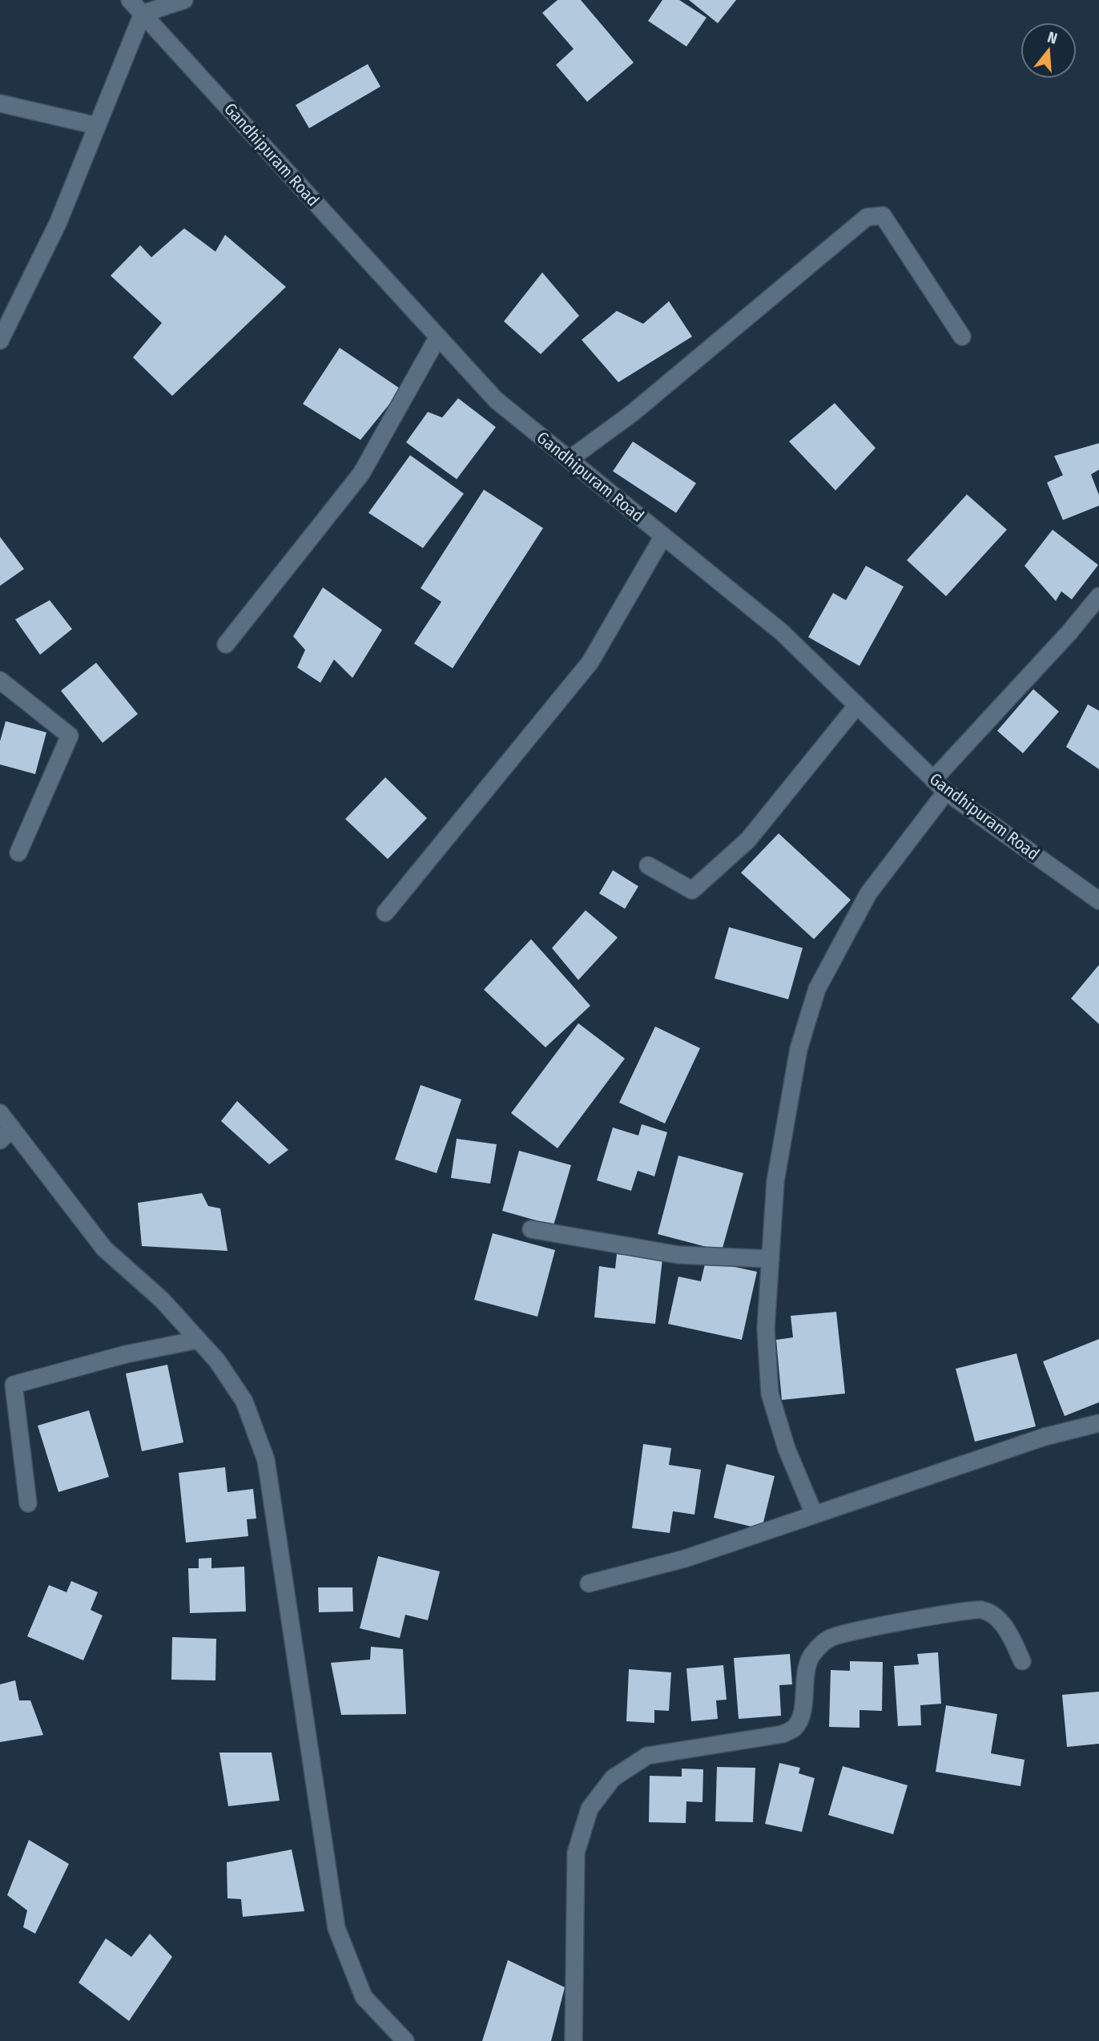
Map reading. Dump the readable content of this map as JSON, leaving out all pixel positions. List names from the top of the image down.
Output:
{
  "streets": {
    "street": ["Gandhipuram Road"]
  },
  "north": "top"
}
